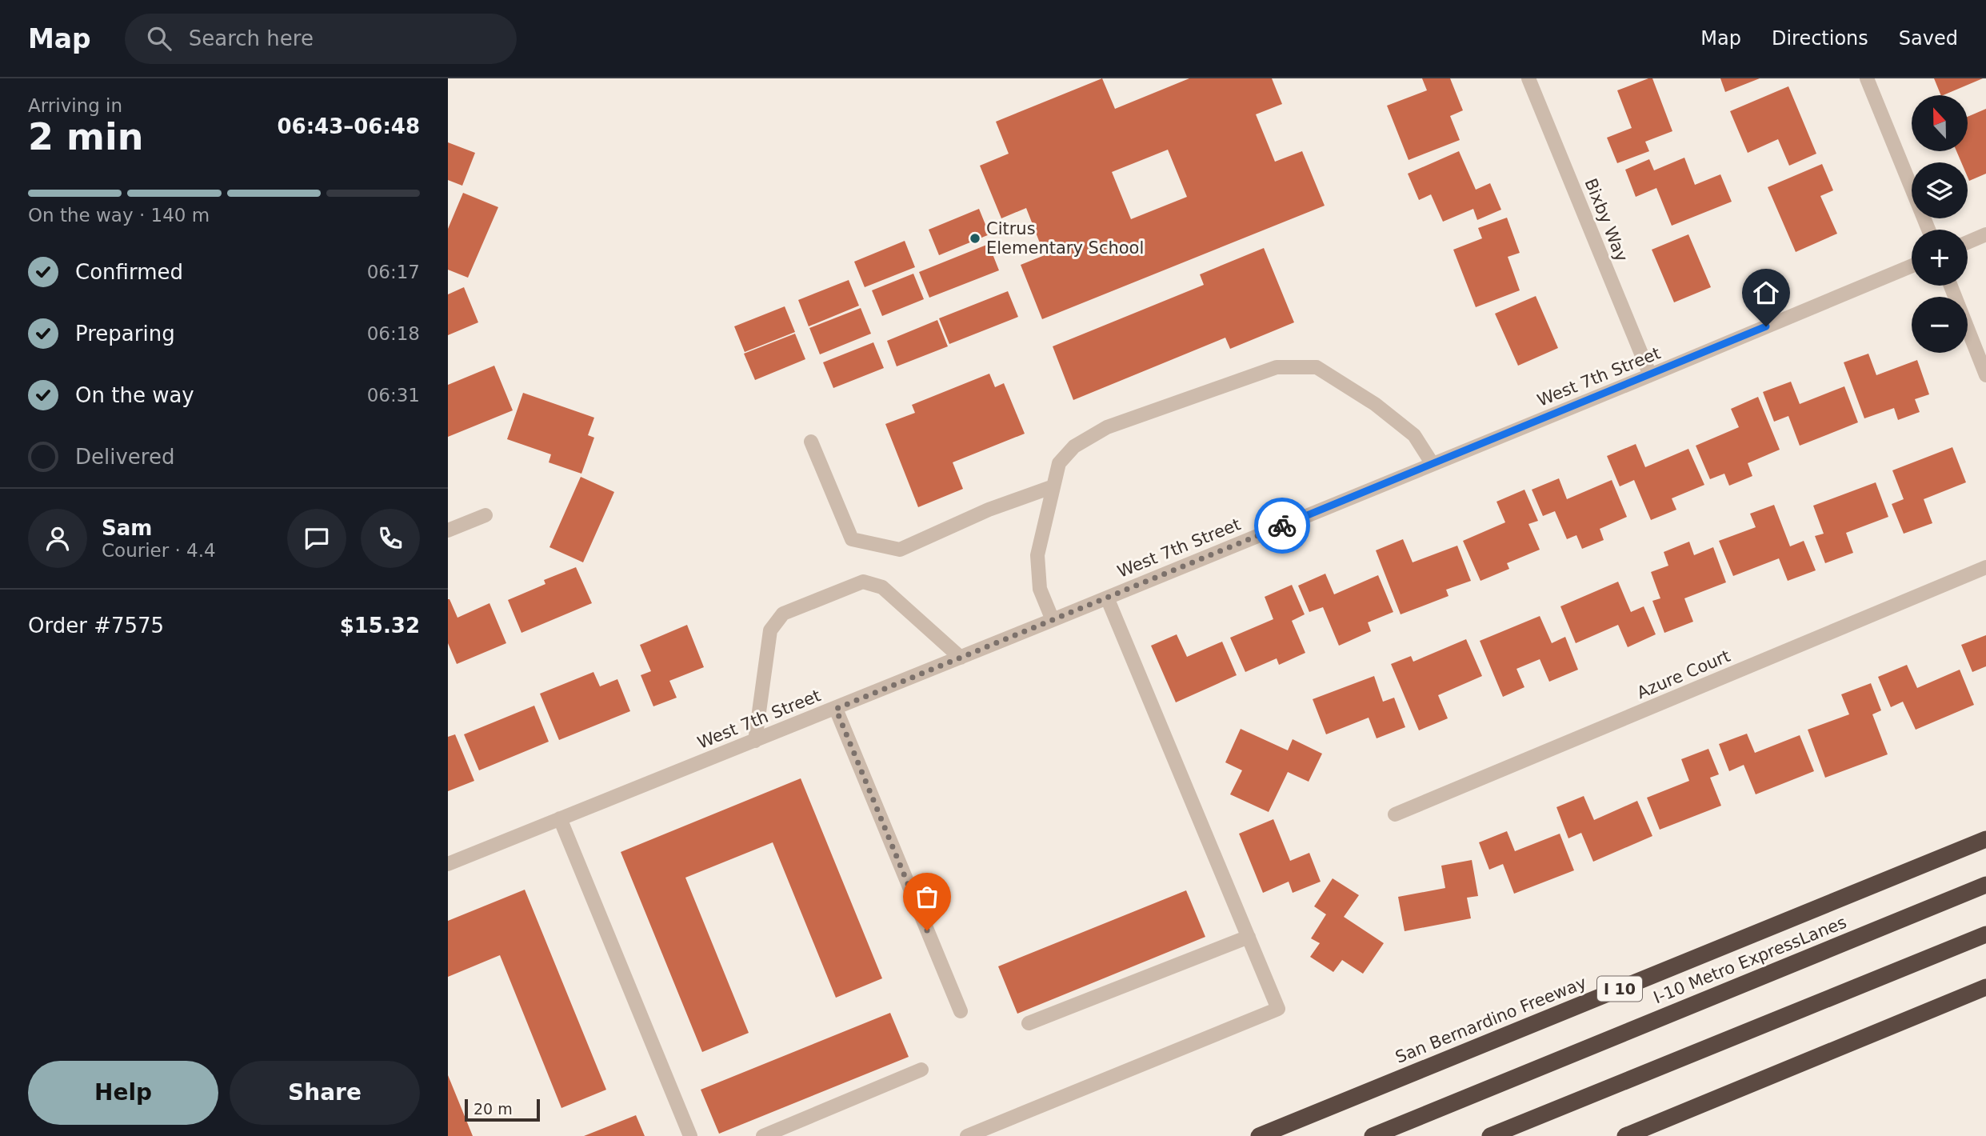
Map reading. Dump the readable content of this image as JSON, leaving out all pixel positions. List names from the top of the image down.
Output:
{
  "streets": {
    "highway": ["I-10 Metro ExpressLanes", "I 10", "San Bernardino Freeway"],
    "street": ["Bixby Way", "West 7th Street", "Azure Court"]
  },
  "crossings": [
    ["Bixby Way", "West 7th Street"]
  ],
  "places": ["Citrus Elementary School"],
  "scale_bar": "20 m",
  "north": "top",
  "page": {
    "header": "Map",
    "search": "Search here",
    "nav": ["Map", "Directions", "Saved"],
    "heading": ["2 min", "Arriving in", "06:43–06:48"],
    "panel": [
      "Sam",
      "Courier · 4.4",
      "Order #7575",
      "$15.32"
    ],
    "map_buttons": ["+", "−"],
    "bar": "On the way · 140 m",
    "list": [
      ["Confirmed", "06:17"],
      ["Preparing", "06:18"],
      ["On the way", "06:31"],
      "Delivered"
    ],
    "buttons": ["Help", "Share"],
    "scale": "20 m"
  }
}
